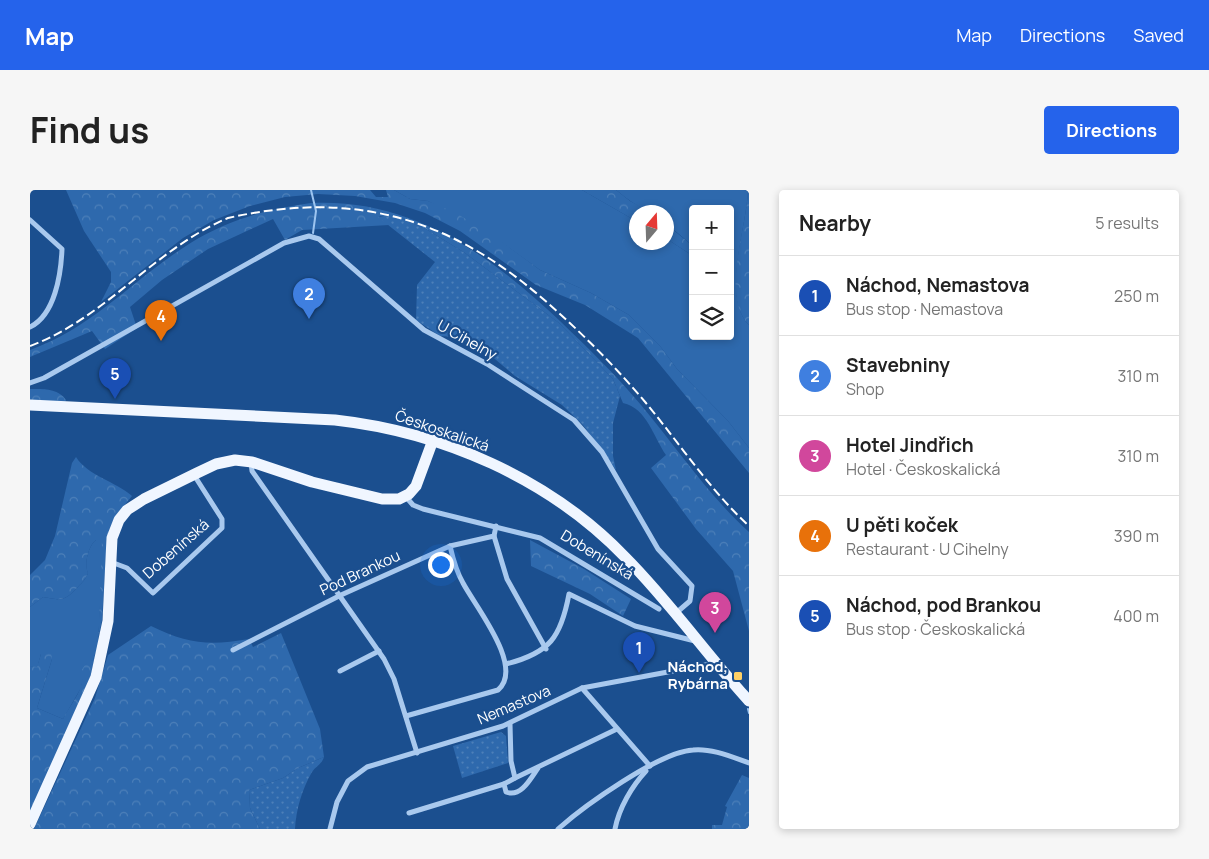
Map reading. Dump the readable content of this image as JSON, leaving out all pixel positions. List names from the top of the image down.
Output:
{
  "streets": {
    "main road": ["Českoskalická"],
    "street": [
      "U Cihelny",
      "Dobenínská",
      "Pod Brankou",
      "Nemastova"
    ]
  },
  "crossings": [
    ["U Cihelny", "Českoskalická"],
    ["Českoskalická", "Nemastova"]
  ],
  "places": {
    "transit": ["Náchod, Rybárna"]
  },
  "north": "top",
  "page": {
    "header": "Map",
    "nav": ["Map", "Directions", "Saved"],
    "title": "Find us",
    "buttons": "Directions",
    "heading": ["Nearby", "5 results"],
    "map_buttons": ["+", "−"],
    "list": [
      {
        "mark": "1",
        "name": "Náchod, Nemastova",
        "note": "Bus stop · Nemastova",
        "value": "250 m"
      },
      {
        "mark": "2",
        "name": "Stavebniny",
        "note": "Shop",
        "value": "310 m"
      },
      {
        "mark": "3",
        "name": "Hotel Jindřich",
        "note": "Hotel · Českoskalická",
        "value": "310 m"
      },
      {
        "mark": "4",
        "name": "U pěti koček",
        "note": "Restaurant · U Cihelny",
        "value": "390 m"
      },
      {
        "mark": "5",
        "name": "Náchod, pod Brankou",
        "note": "Bus stop · Českoskalická",
        "value": "400 m"
      }
    ],
    "pins": [
      "2",
      "4",
      "5",
      "3",
      "1"
    ]
  }
}
